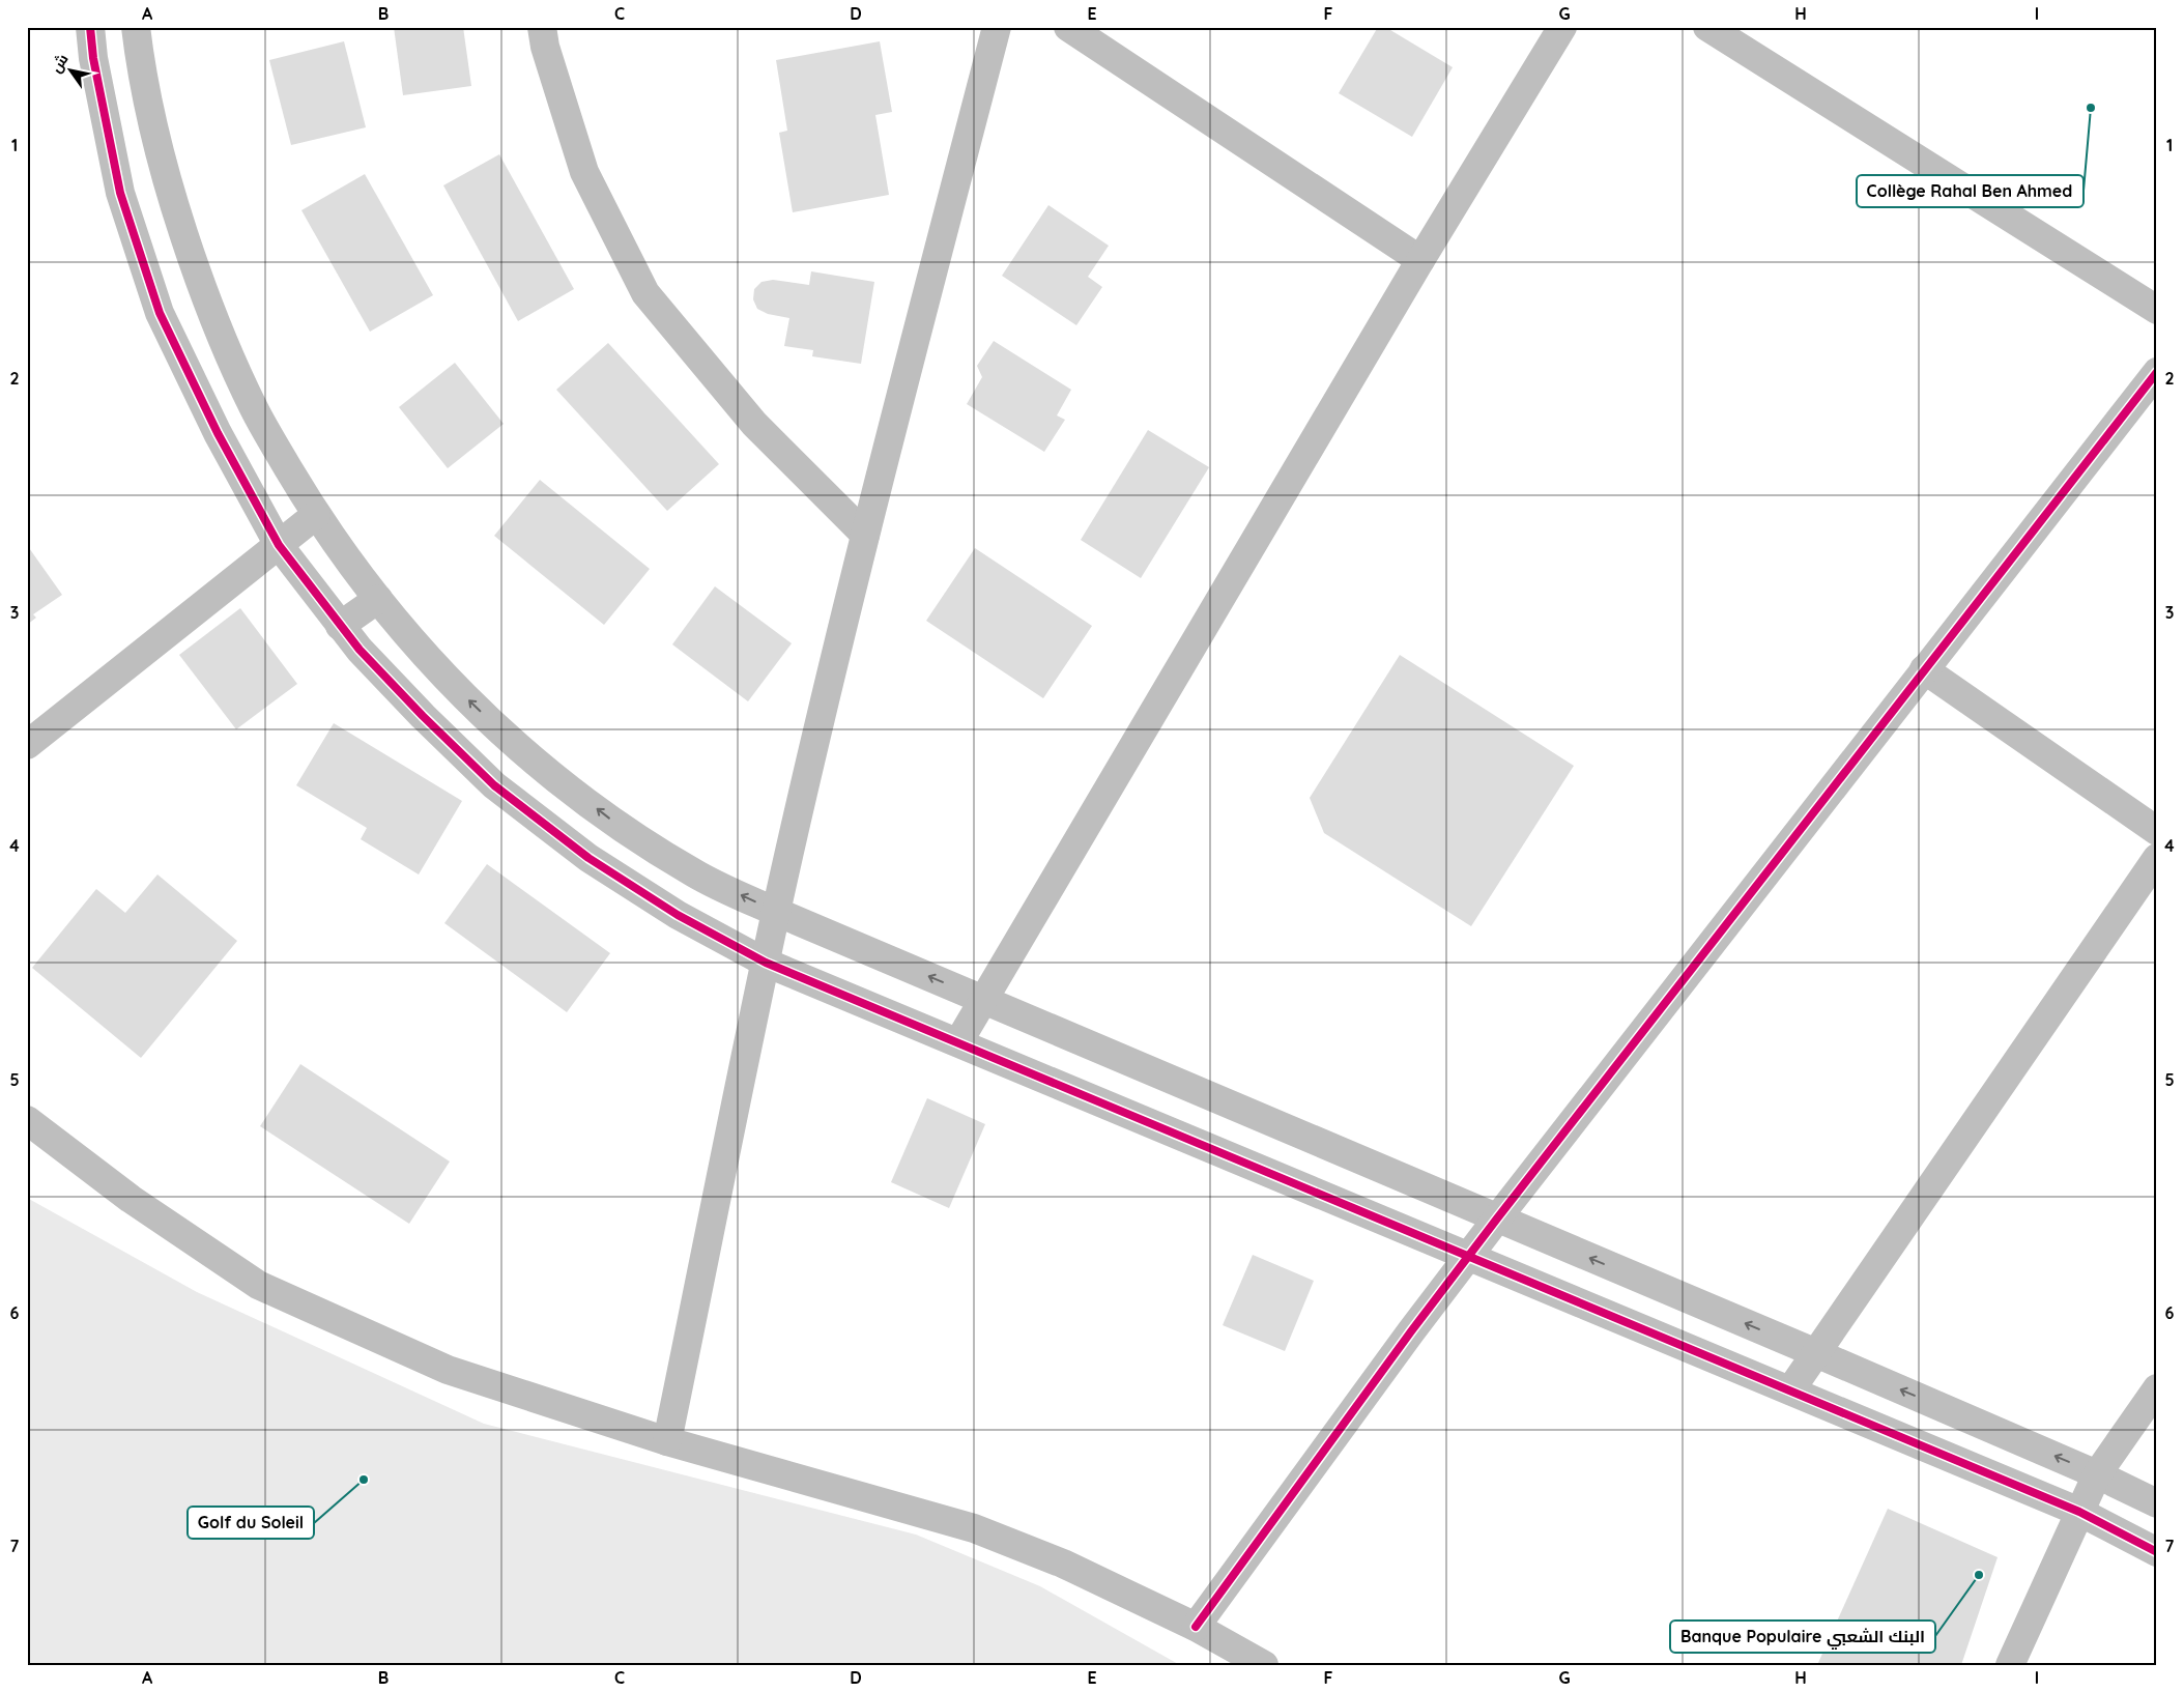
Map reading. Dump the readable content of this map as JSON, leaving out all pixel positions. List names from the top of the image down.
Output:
{
  "places": ["Collège Rahal Ben Ahmed", "Golf du Soleil", "Banque Populaire البنك الشعبي"],
  "north": "top left",
  "grid": {
    "columns": [
      "A",
      "B",
      "C",
      "D",
      "E",
      "F",
      "G",
      "H",
      "I"
    ],
    "rows": [
      "1",
      "2",
      "3",
      "4",
      "5",
      "6",
      "7"
    ]
  }
}
